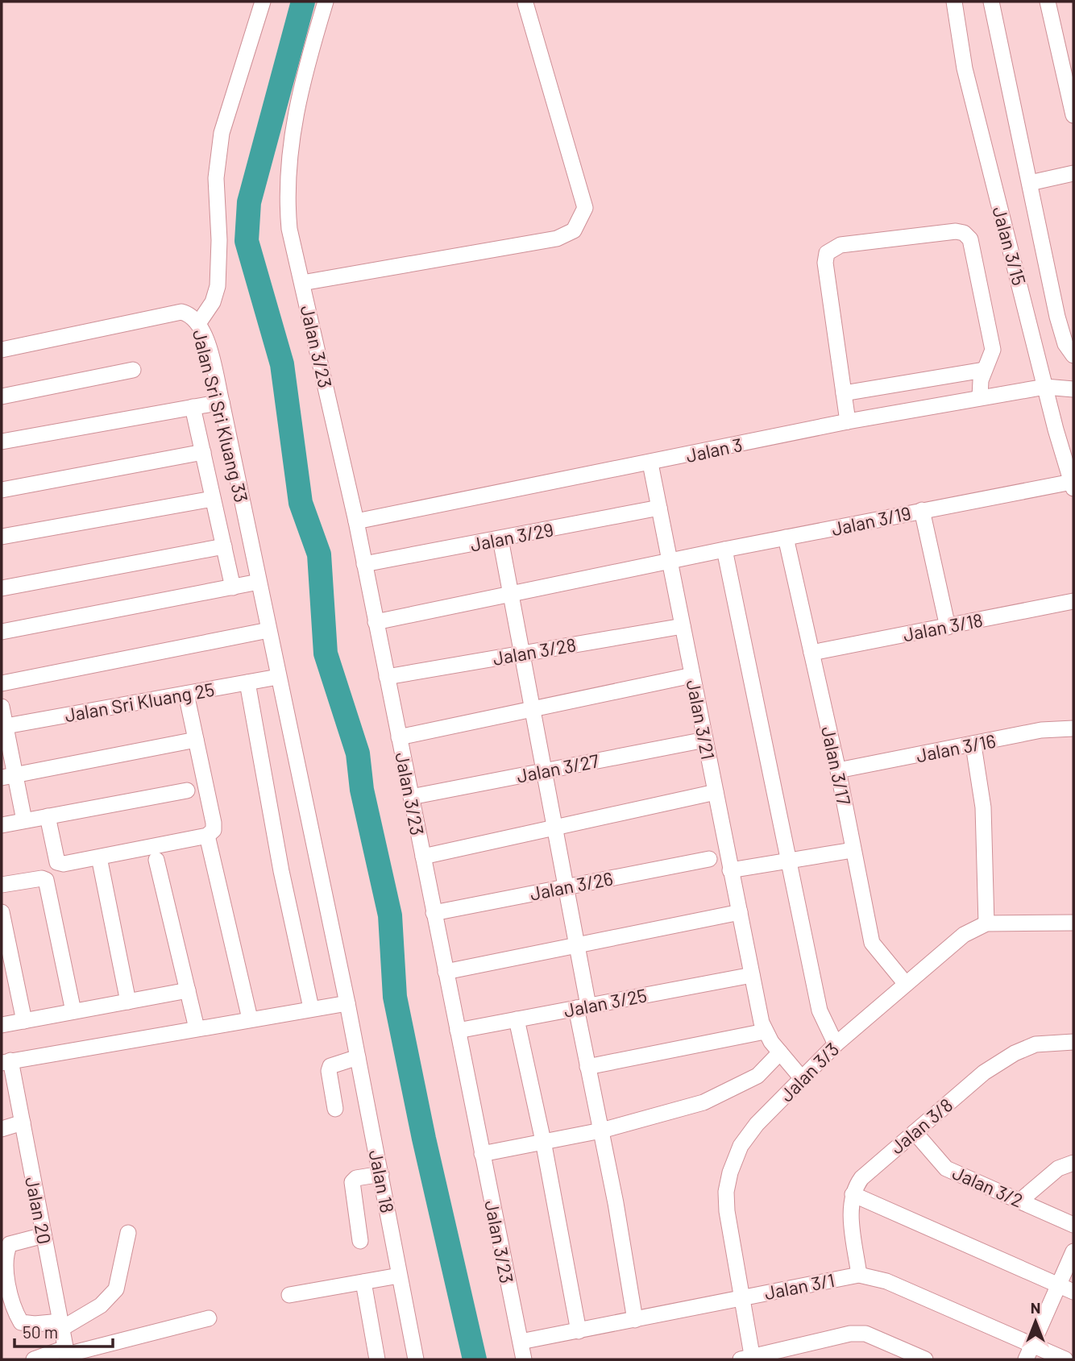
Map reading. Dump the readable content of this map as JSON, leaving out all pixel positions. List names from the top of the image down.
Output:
{
  "streets": {
    "street": [
      "Jalan 3/15",
      "Jalan 3/23",
      "Jalan Sri Sri Kluang 33",
      "Jalan 3",
      "Jalan 3/19",
      "Jalan 3/29",
      "Jalan 3/18",
      "Jalan 3/28",
      "Jalan Sri Kluang 25",
      "Jalan 3/21",
      "Jalan 3/16",
      "Jalan 3/17",
      "Jalan 3/27",
      "Jalan 3/26",
      "Jalan 3/25",
      "Jalan 3/3",
      "Jalan 3/8",
      "Jalan 18",
      "Jalan 3/2",
      "Jalan 20",
      "Jalan 3/1"
    ]
  },
  "crossings": [
    ["Jalan 3/15", "Jalan 3"],
    ["Jalan 3/15", "Jalan 3/19"],
    ["Jalan 3/23", "Jalan 3"],
    ["Jalan 3/23", "Jalan 3/19"],
    ["Jalan 3/23", "Jalan 3/29"],
    ["Jalan 3/23", "Jalan 3/28"],
    ["Jalan 3/23", "Jalan 3/27"],
    ["Jalan 3/23", "Jalan 3/26"],
    ["Jalan 3/23", "Jalan 3/25"],
    ["Jalan 3/23", "Jalan 3/1"],
    ["Jalan Sri Sri Kluang 33", "Jalan Sri Kluang 25"],
    ["Jalan Sri Sri Kluang 33", "Jalan 18"],
    ["Jalan 3", "Jalan 3/21"],
    ["Jalan 3/19", "Jalan 3/21"],
    ["Jalan 3/19", "Jalan 3/17"],
    ["Jalan 3/29", "Jalan 3/21"],
    ["Jalan 3/18", "Jalan 3/17"],
    ["Jalan 3/28", "Jalan 3/21"],
    ["Jalan 3/21", "Jalan 3/27"],
    ["Jalan 3/21", "Jalan 3/25"],
    ["Jalan 3/16", "Jalan 3/17"],
    ["Jalan 3/17", "Jalan 3/3"],
    ["Jalan 3/3", "Jalan 3/1"],
    ["Jalan 3/8", "Jalan 3/2"]
  ],
  "scale_bar": "50 m",
  "north": "top"
}
